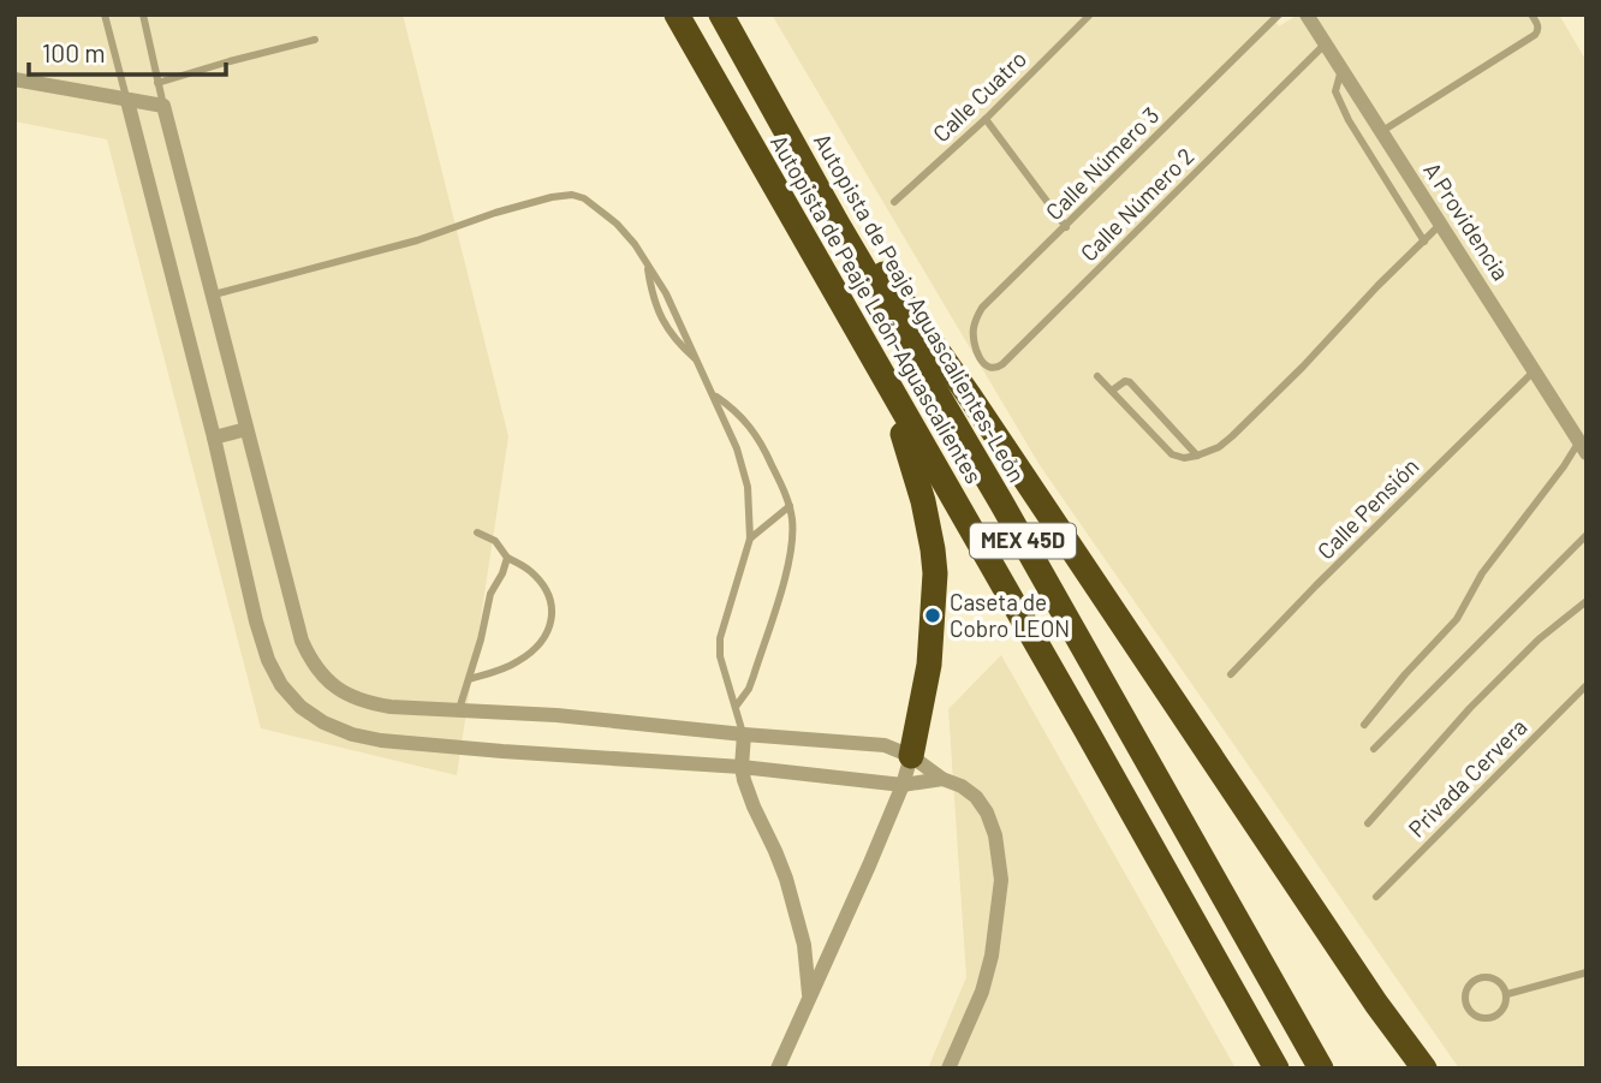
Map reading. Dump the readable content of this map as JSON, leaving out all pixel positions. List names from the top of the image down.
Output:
{
  "streets": {
    "highway": ["Autopista de Peaje Aguascalientes-León", "Autopista de Peaje León-Aguascalientes", "MEX 45D"],
    "street": ["A Providencia"],
    "lane": [
      "Calle Cuatro",
      "Calle Número 3",
      "Calle Número 2",
      "Calle Pensión",
      "Privada Cervera"
    ]
  },
  "crossings": [
    ["Calle Número 3", "Calle Número 2"],
    ["Calle Número 2", "A Providencia"],
    ["A Providencia", "Calle Pensión"]
  ],
  "places": ["Caseta de Cobro LEON"],
  "scale_bar": "100 m"
}
